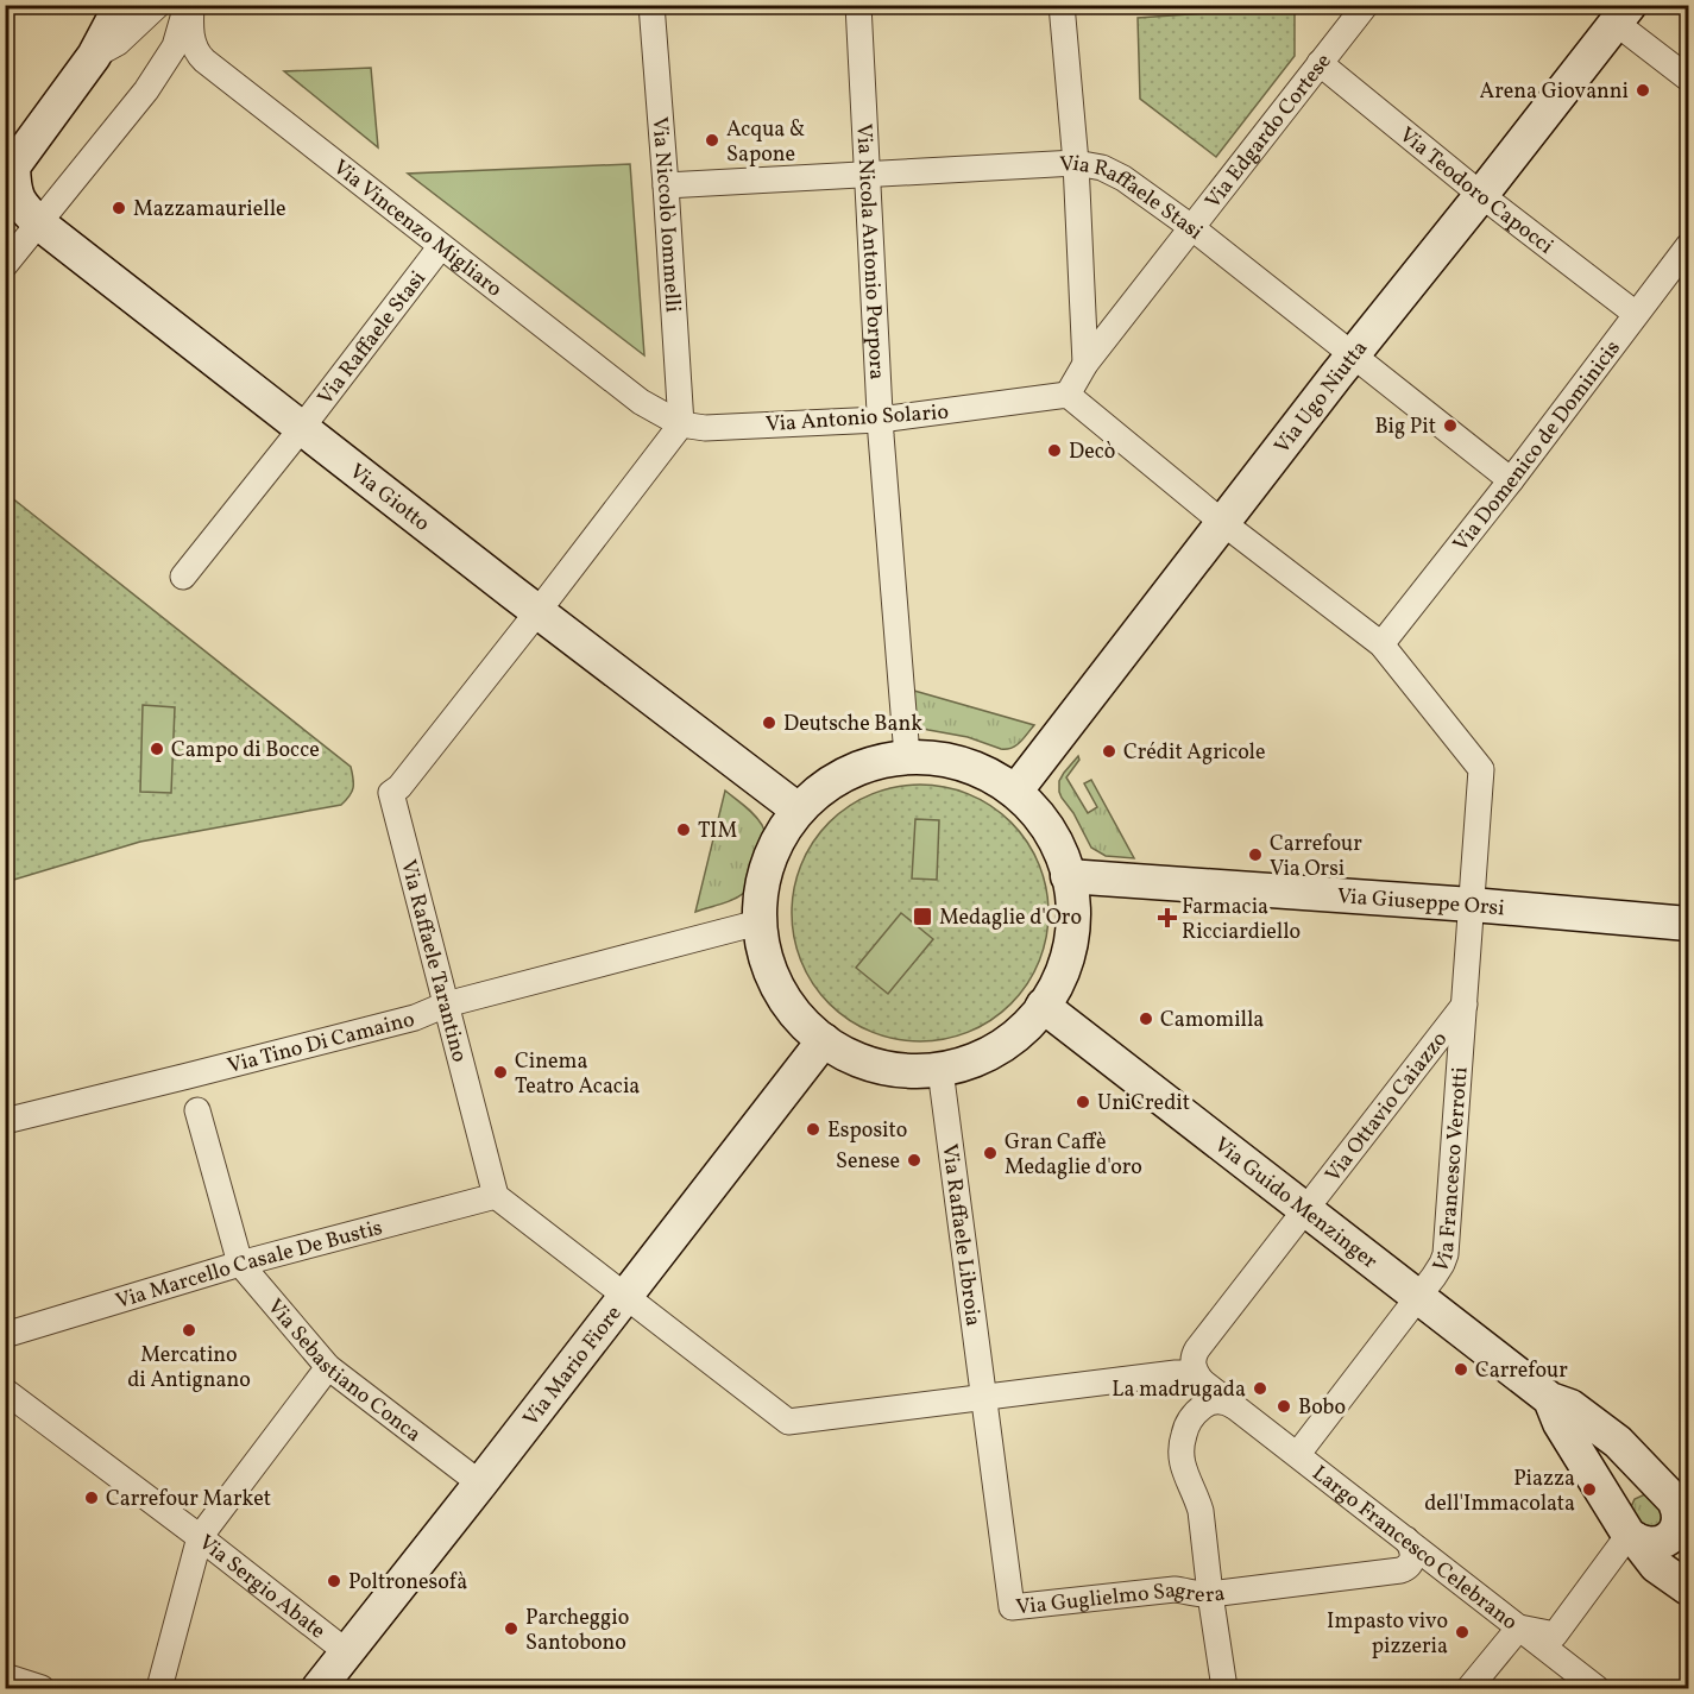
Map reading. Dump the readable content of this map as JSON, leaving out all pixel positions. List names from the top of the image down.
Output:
{
  "streets": {
    "main road": [
      "Via Ugo Niutta",
      "Via Giotto",
      "Via Giuseppe Orsi",
      "Via Guido Menzinger",
      "Via Mario Fiore"
    ],
    "street": [
      "Via Edgardo Cortese",
      "Via Teodoro Capocci",
      "Via Raffaele Stasi",
      "Via Niccolò Iommelli",
      "Via Vincenzo Migliaro",
      "Via Nicola Antonio Porpora",
      "Via Antonio Solario",
      "Via Domenico de Dominicis",
      "Via Raffaele Tarantino",
      "Via Tino Di Camaino",
      "Via Ottavio Caiazzo",
      "Via Francesco Verrotti",
      "Via Raffaele Libroia",
      "Via Marcello Casale De Bustis",
      "Via Sebastiano Conca",
      "Largo Francesco Celebrano",
      "Via Sergio Abate",
      "Via Guglielmo Sagrera"
    ]
  },
  "crossings": [
    ["Via Edgardo Cortese", "Via Teodoro Capocci"],
    ["Via Edgardo Cortese", "Via Raffaele Stasi"],
    ["Via Edgardo Cortese", "Via Antonio Solario"],
    ["Via Teodoro Capocci", "Via Ugo Niutta"],
    ["Via Teodoro Capocci", "Via Domenico de Dominicis"],
    ["Via Raffaele Stasi", "Via Niccolò Iommelli"],
    ["Via Raffaele Stasi", "Via Vincenzo Migliaro"],
    ["Via Raffaele Stasi", "Via Nicola Antonio Porpora"],
    ["Via Raffaele Stasi", "Via Ugo Niutta"],
    ["Via Raffaele Stasi", "Via Domenico de Dominicis"],
    ["Via Raffaele Stasi", "Via Giotto"],
    ["Via Niccolò Iommelli", "Via Vincenzo Migliaro"],
    ["Via Niccolò Iommelli", "Via Antonio Solario"],
    ["Via Vincenzo Migliaro", "Via Antonio Solario"],
    ["Via Nicola Antonio Porpora", "Via Antonio Solario"],
    ["Via Ugo Niutta", "Via Francesco Verrotti"],
    ["Via Domenico de Dominicis", "Via Francesco Verrotti"],
    ["Via Giotto", "Via Raffaele Tarantino"],
    ["Via Giuseppe Orsi", "Via Francesco Verrotti"],
    ["Via Raffaele Tarantino", "Via Tino Di Camaino"],
    ["Via Raffaele Tarantino", "Via Marcello Casale De Bustis"],
    ["Via Ottavio Caiazzo", "Via Francesco Verrotti"],
    ["Via Ottavio Caiazzo", "Via Guido Menzinger"],
    ["Via Ottavio Caiazzo", "Largo Francesco Celebrano"],
    ["Via Francesco Verrotti", "Via Guido Menzinger"],
    ["Via Francesco Verrotti", "Largo Francesco Celebrano"],
    ["Via Raffaele Libroia", "Largo Francesco Celebrano"],
    ["Via Raffaele Libroia", "Via Guglielmo Sagrera"],
    ["Via Marcello Casale De Bustis", "Via Sebastiano Conca"],
    ["Via Mario Fiore", "Via Sebastiano Conca"],
    ["Via Mario Fiore", "Via Sergio Abate"],
    ["Largo Francesco Celebrano", "Via Guglielmo Sagrera"]
  ],
  "places": {
    "other": [
      "Arena Giovanni",
      "Acqua & Sapone",
      "Mazzamaurielle",
      "Big Pit",
      "Decò",
      "Deutsche Bank",
      "Campo di Bocce",
      "Crédit Agricole",
      "TIM",
      "Carrefour Via Orsi",
      "Camomilla",
      "Cinema Teatro Acacia",
      "UniCredit",
      "Esposito",
      "Gran Caffè Medaglie d'oro",
      "Senese",
      "Mercatino di Antignano",
      "Carrefour",
      "La madrugada",
      "Bobo",
      "Piazza dell'Immacolata",
      "Carrefour Market",
      "Poltronesofà",
      "Parcheggio Santobono",
      "Impasto vivo pizzeria"
    ],
    "transit": ["Medaglie d'Oro"],
    "health": ["Farmacia Ricciardiello"]
  }
}
